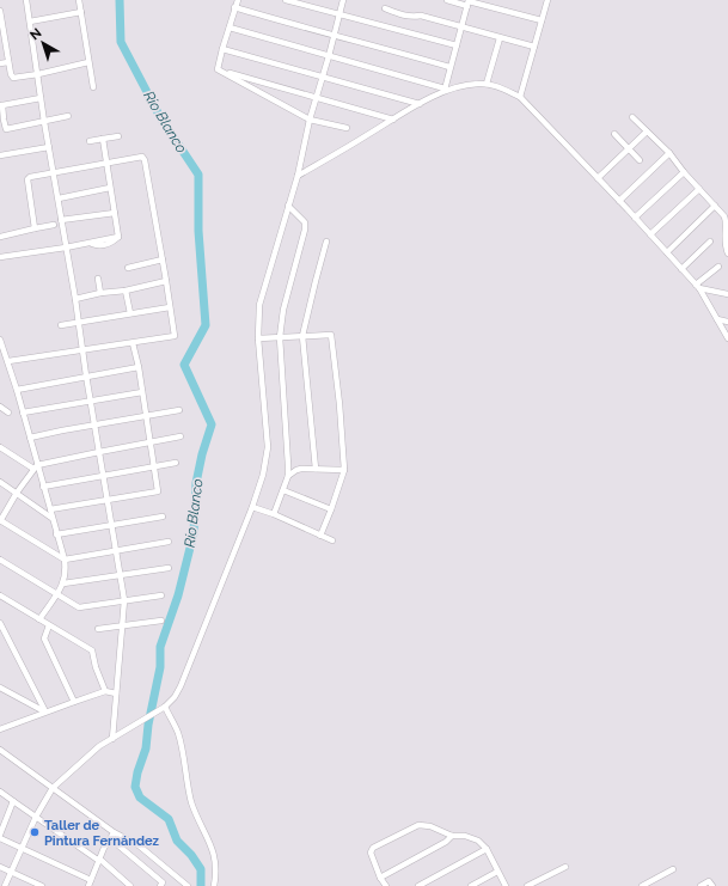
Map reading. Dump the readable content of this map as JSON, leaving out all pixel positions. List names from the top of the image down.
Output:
{
  "water": ["Río Blanco"],
  "places": ["Taller de Pintura Fernández"],
  "north": "top left"
}
